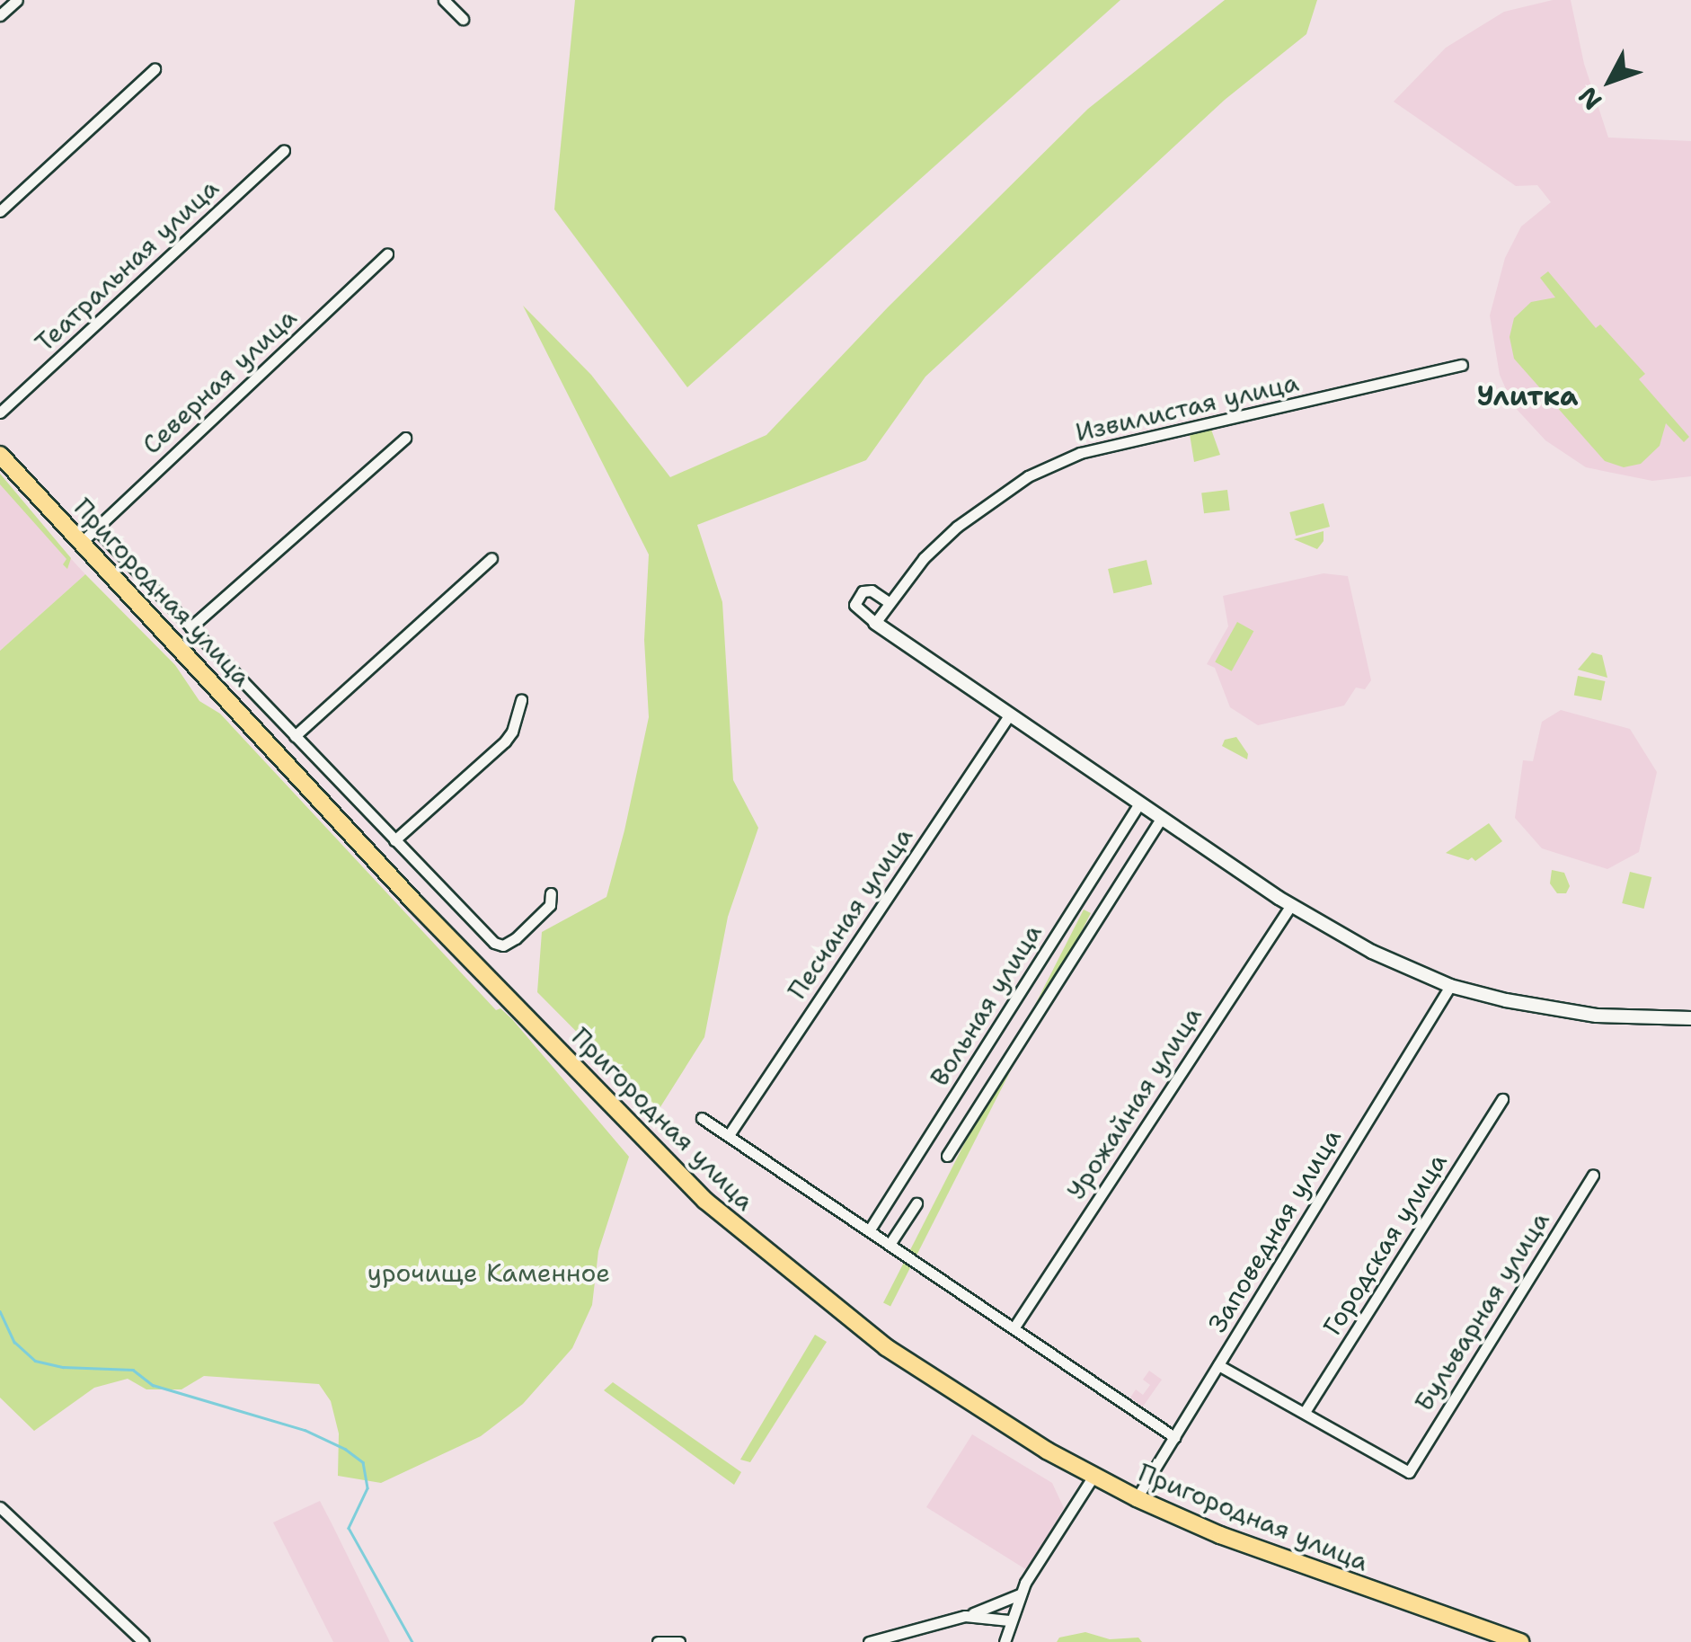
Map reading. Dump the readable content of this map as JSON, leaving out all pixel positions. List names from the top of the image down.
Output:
{
  "streets": {
    "main road": ["Пригородная улица"],
    "street": [
      "Театральная улица",
      "Северная улица",
      "Извилистая улица",
      "Песчаная улица",
      "Вольная улица",
      "Урожайная улица",
      "Заповедная улица",
      "Городская улица",
      "Бульварная улица"
    ]
  },
  "crossings": [
    ["Северная улица", "Пригородная улица"],
    ["Пригородная улица", "Заповедная улица"],
    ["Городская улица", "Бульварная улица"]
  ],
  "districts": ["Улитка"],
  "parks": ["урочище Каменное"],
  "north": "bottom left"
}
